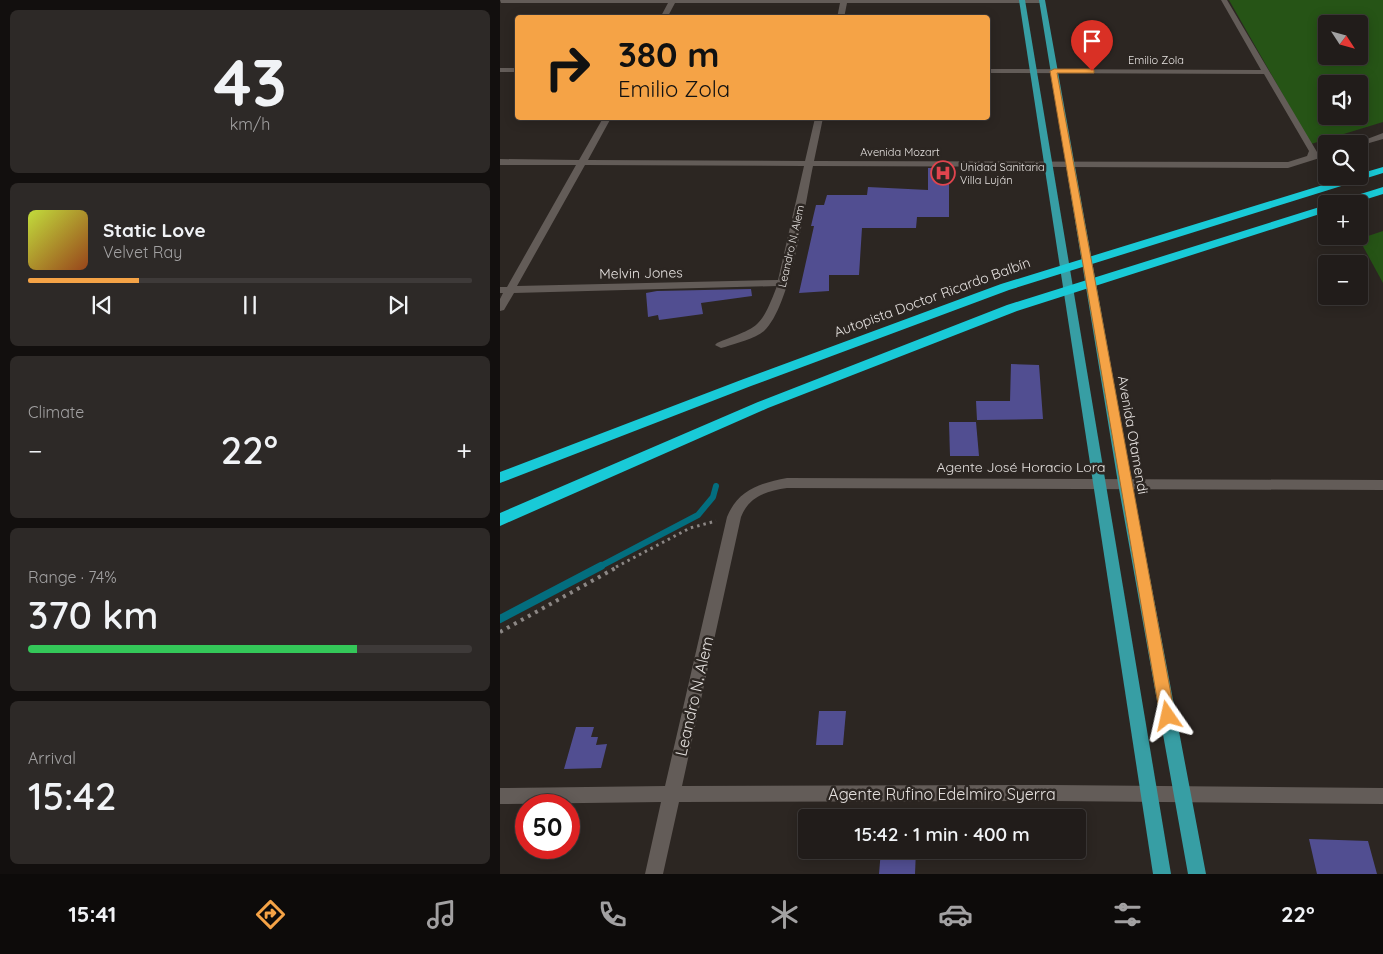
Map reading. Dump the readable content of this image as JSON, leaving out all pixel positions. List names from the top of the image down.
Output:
{
  "streets": {
    "highway": ["Autopista Doctor Ricardo Balbín"],
    "main road": ["Avenida Otamendi"],
    "street": [
      "Emilio Zola",
      "Avenida Mozart",
      "Leandro N. Alem",
      "Melvin Jones",
      "Agente José Horacio Lora",
      "Agente Rufino Edelmiro Syerra"
    ]
  },
  "crossings": [
    ["Emilio Zola", "Avenida Otamendi"],
    ["Avenida Mozart", "Leandro N. Alem"],
    ["Avenida Mozart", "Avenida Otamendi"],
    ["Leandro N. Alem", "Melvin Jones"],
    ["Leandro N. Alem", "Agente José Horacio Lora"],
    ["Leandro N. Alem", "Agente Rufino Edelmiro Syerra"],
    ["Avenida Otamendi", "Agente José Horacio Lora"],
    ["Avenida Otamendi", "Agente Rufino Edelmiro Syerra"]
  ],
  "places": {
    "hospital": ["Unidad Sanitaria Villa Luján"]
  },
  "north": "bottom right",
  "page": {
    "tile": [
      ["43", "km/h"],
      "Climate",
      ["Range · 74%", "370 km"],
      ["Arrival", "15:42"]
    ],
    "map_buttons": ["+", "−"],
    "turn": ["380 m", "Emilio Zola"],
    "song": ["Static Love", "Velvet Ray"],
    "heat": ["−", "22°", "+"],
    "limit": "50",
    "trip": "15:42 · 1 min · 400 m",
    "tabs": ["15:41", "22°"]
  }
}
